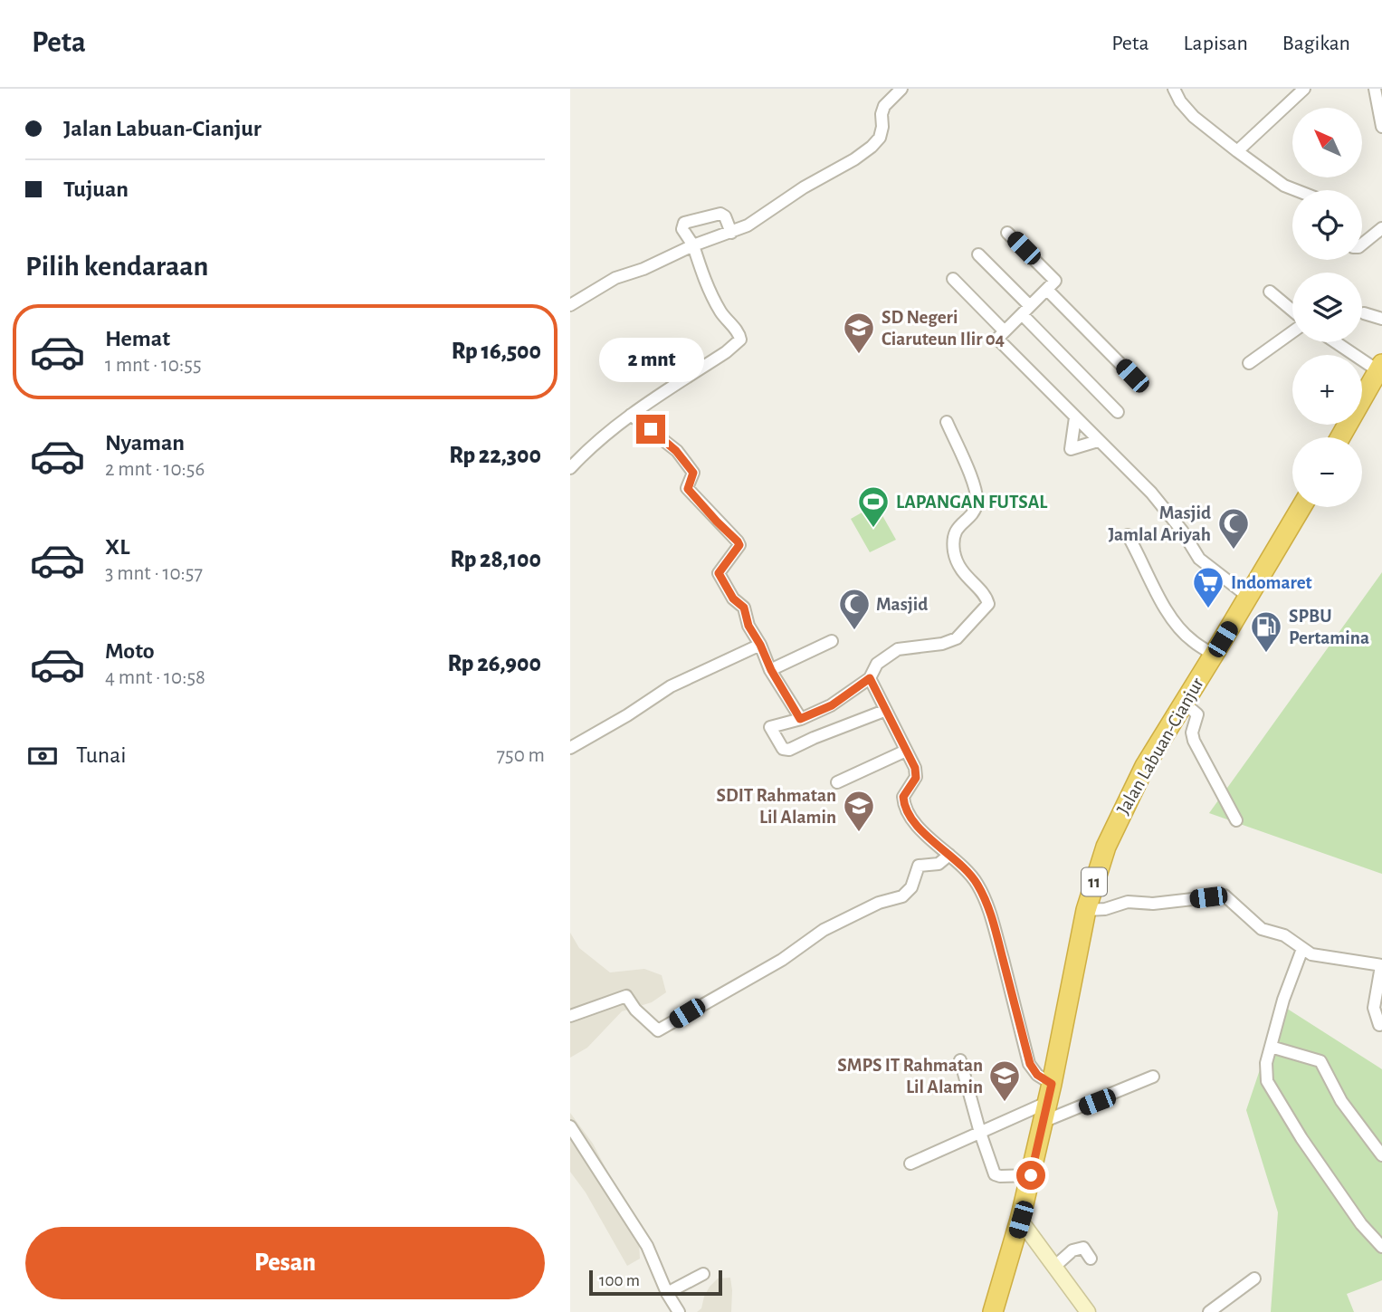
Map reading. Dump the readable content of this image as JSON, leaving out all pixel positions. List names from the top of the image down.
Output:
{
  "streets": {
    "highway": ["Jalan Labuan-Cianjur", "11"]
  },
  "places": {
    "school or university": ["SD Negeri Ciaruteun Ilir 04", "SDIT Rahmatan Lil Alamin", "SMPS IT Rahmatan Lil Alamin"],
    "sports": ["LAPANGAN FUTSAL"],
    "mosque": ["Masjid Jamlal Ariyah", "Masjid"],
    "supermarket": ["Indomaret"],
    "fuel station": ["SPBU Pertamina"]
  },
  "scale_bar": "100 m",
  "north": "top left",
  "page": {
    "header": "Peta",
    "nav": ["Peta", "Lapisan", "Bagikan"],
    "banner": ["Jalan Labuan-Cianjur", "Tujuan"],
    "map_buttons": ["+", "−"],
    "heading": "Pilih kendaraan",
    "list": [
      {
        "name": "Hemat",
        "note": "1 mnt · 10:55",
        "value": "Rp 16,500"
      },
      {
        "name": "Nyaman",
        "note": "2 mnt · 10:56",
        "value": "Rp 22,300"
      },
      {
        "name": "XL",
        "note": "3 mnt · 10:57",
        "value": "Rp 28,100"
      },
      {
        "name": "Moto",
        "note": "4 mnt · 10:58",
        "value": "Rp 26,900"
      }
    ],
    "bubble": "2 mnt",
    "pay": ["Tunai", "750 m"],
    "buttons": "Pesan",
    "scale": "100 m"
  }
}
